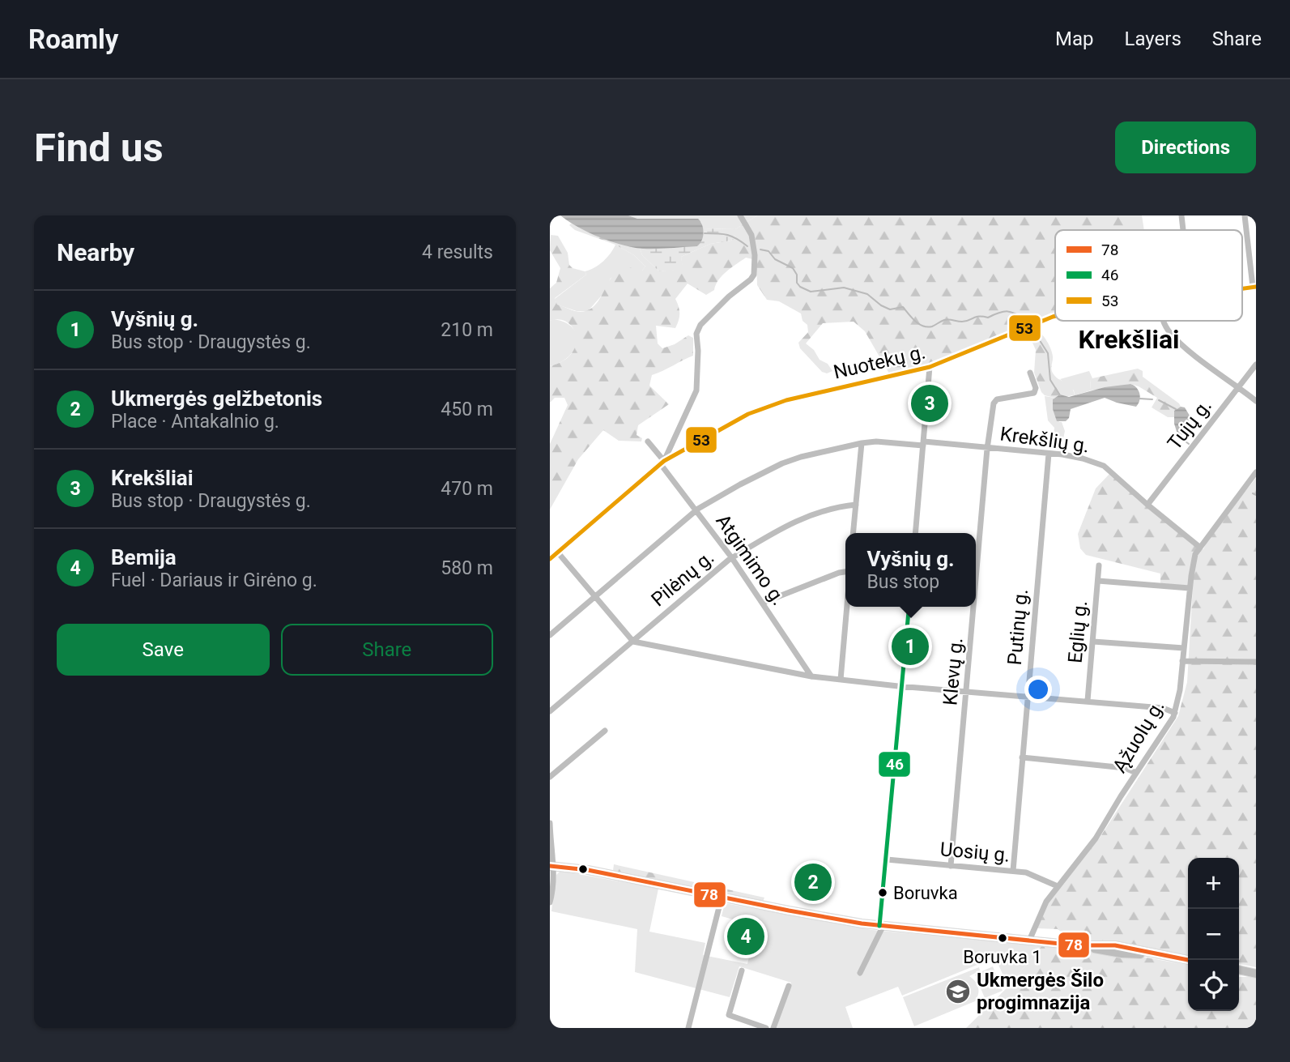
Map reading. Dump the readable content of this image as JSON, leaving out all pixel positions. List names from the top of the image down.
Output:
{
  "streets": {
    "street": [
      "Nuotekų g.",
      "Tujų g.",
      "Krekšlių g.",
      "Atgimimo g.",
      "Pilėnų g.",
      "Putinų g.",
      "Eglių g.",
      "Klevų g.",
      "Ąžuolų g.",
      "Uosių g."
    ]
  },
  "crossings": [
    ["Nuotekų g.", "Atgimimo g."],
    ["Tujų g.", "Krekšlių g."],
    ["Krekšlių g.", "Atgimimo g."],
    ["Krekšlių g.", "Putinų g."],
    ["Krekšlių g.", "Klevų g."],
    ["Krekšlių g.", "Ąžuolų g."],
    ["Atgimimo g.", "Pilėnų g."],
    ["Putinų g.", "Uosių g."],
    ["Klevų g.", "Uosių g."],
    ["Ąžuolų g.", "Uosių g."]
  ],
  "districts": ["Krekšliai"],
  "places": {
    "other": ["Boruvka", "Boruvka 1"],
    "school or university": ["Ukmergės Šilo progimnazija"]
  },
  "lines": ["transit line 53", "transit line 46", "transit line 78"],
  "legend": ["78", "46", "53"],
  "page": {
    "header": "Roamly",
    "nav": ["Map", "Layers", "Share"],
    "buttons": [
      "Directions",
      ["Save", "Share"]
    ],
    "title": "Find us",
    "heading": ["Nearby", "4 results"],
    "list": [
      {
        "mark": "1",
        "name": "Vyšnių g.",
        "note": "Bus stop · Draugystės g.",
        "value": "210 m"
      },
      {
        "mark": "2",
        "name": "Ukmergės gelžbetonis",
        "note": "Place · Antakalnio g.",
        "value": "450 m"
      },
      {
        "mark": "3",
        "name": "Krekšliai",
        "note": "Bus stop · Draugystės g.",
        "value": "470 m"
      },
      {
        "mark": "4",
        "name": "Bemija",
        "note": "Fuel · Dariaus ir Girėno g.",
        "value": "580 m"
      }
    ],
    "pins": [
      "3",
      "1",
      "2",
      "4"
    ],
    "popup": ["Vyšnių g.", "Bus stop"],
    "map_buttons": ["+", "−"]
  }
}
